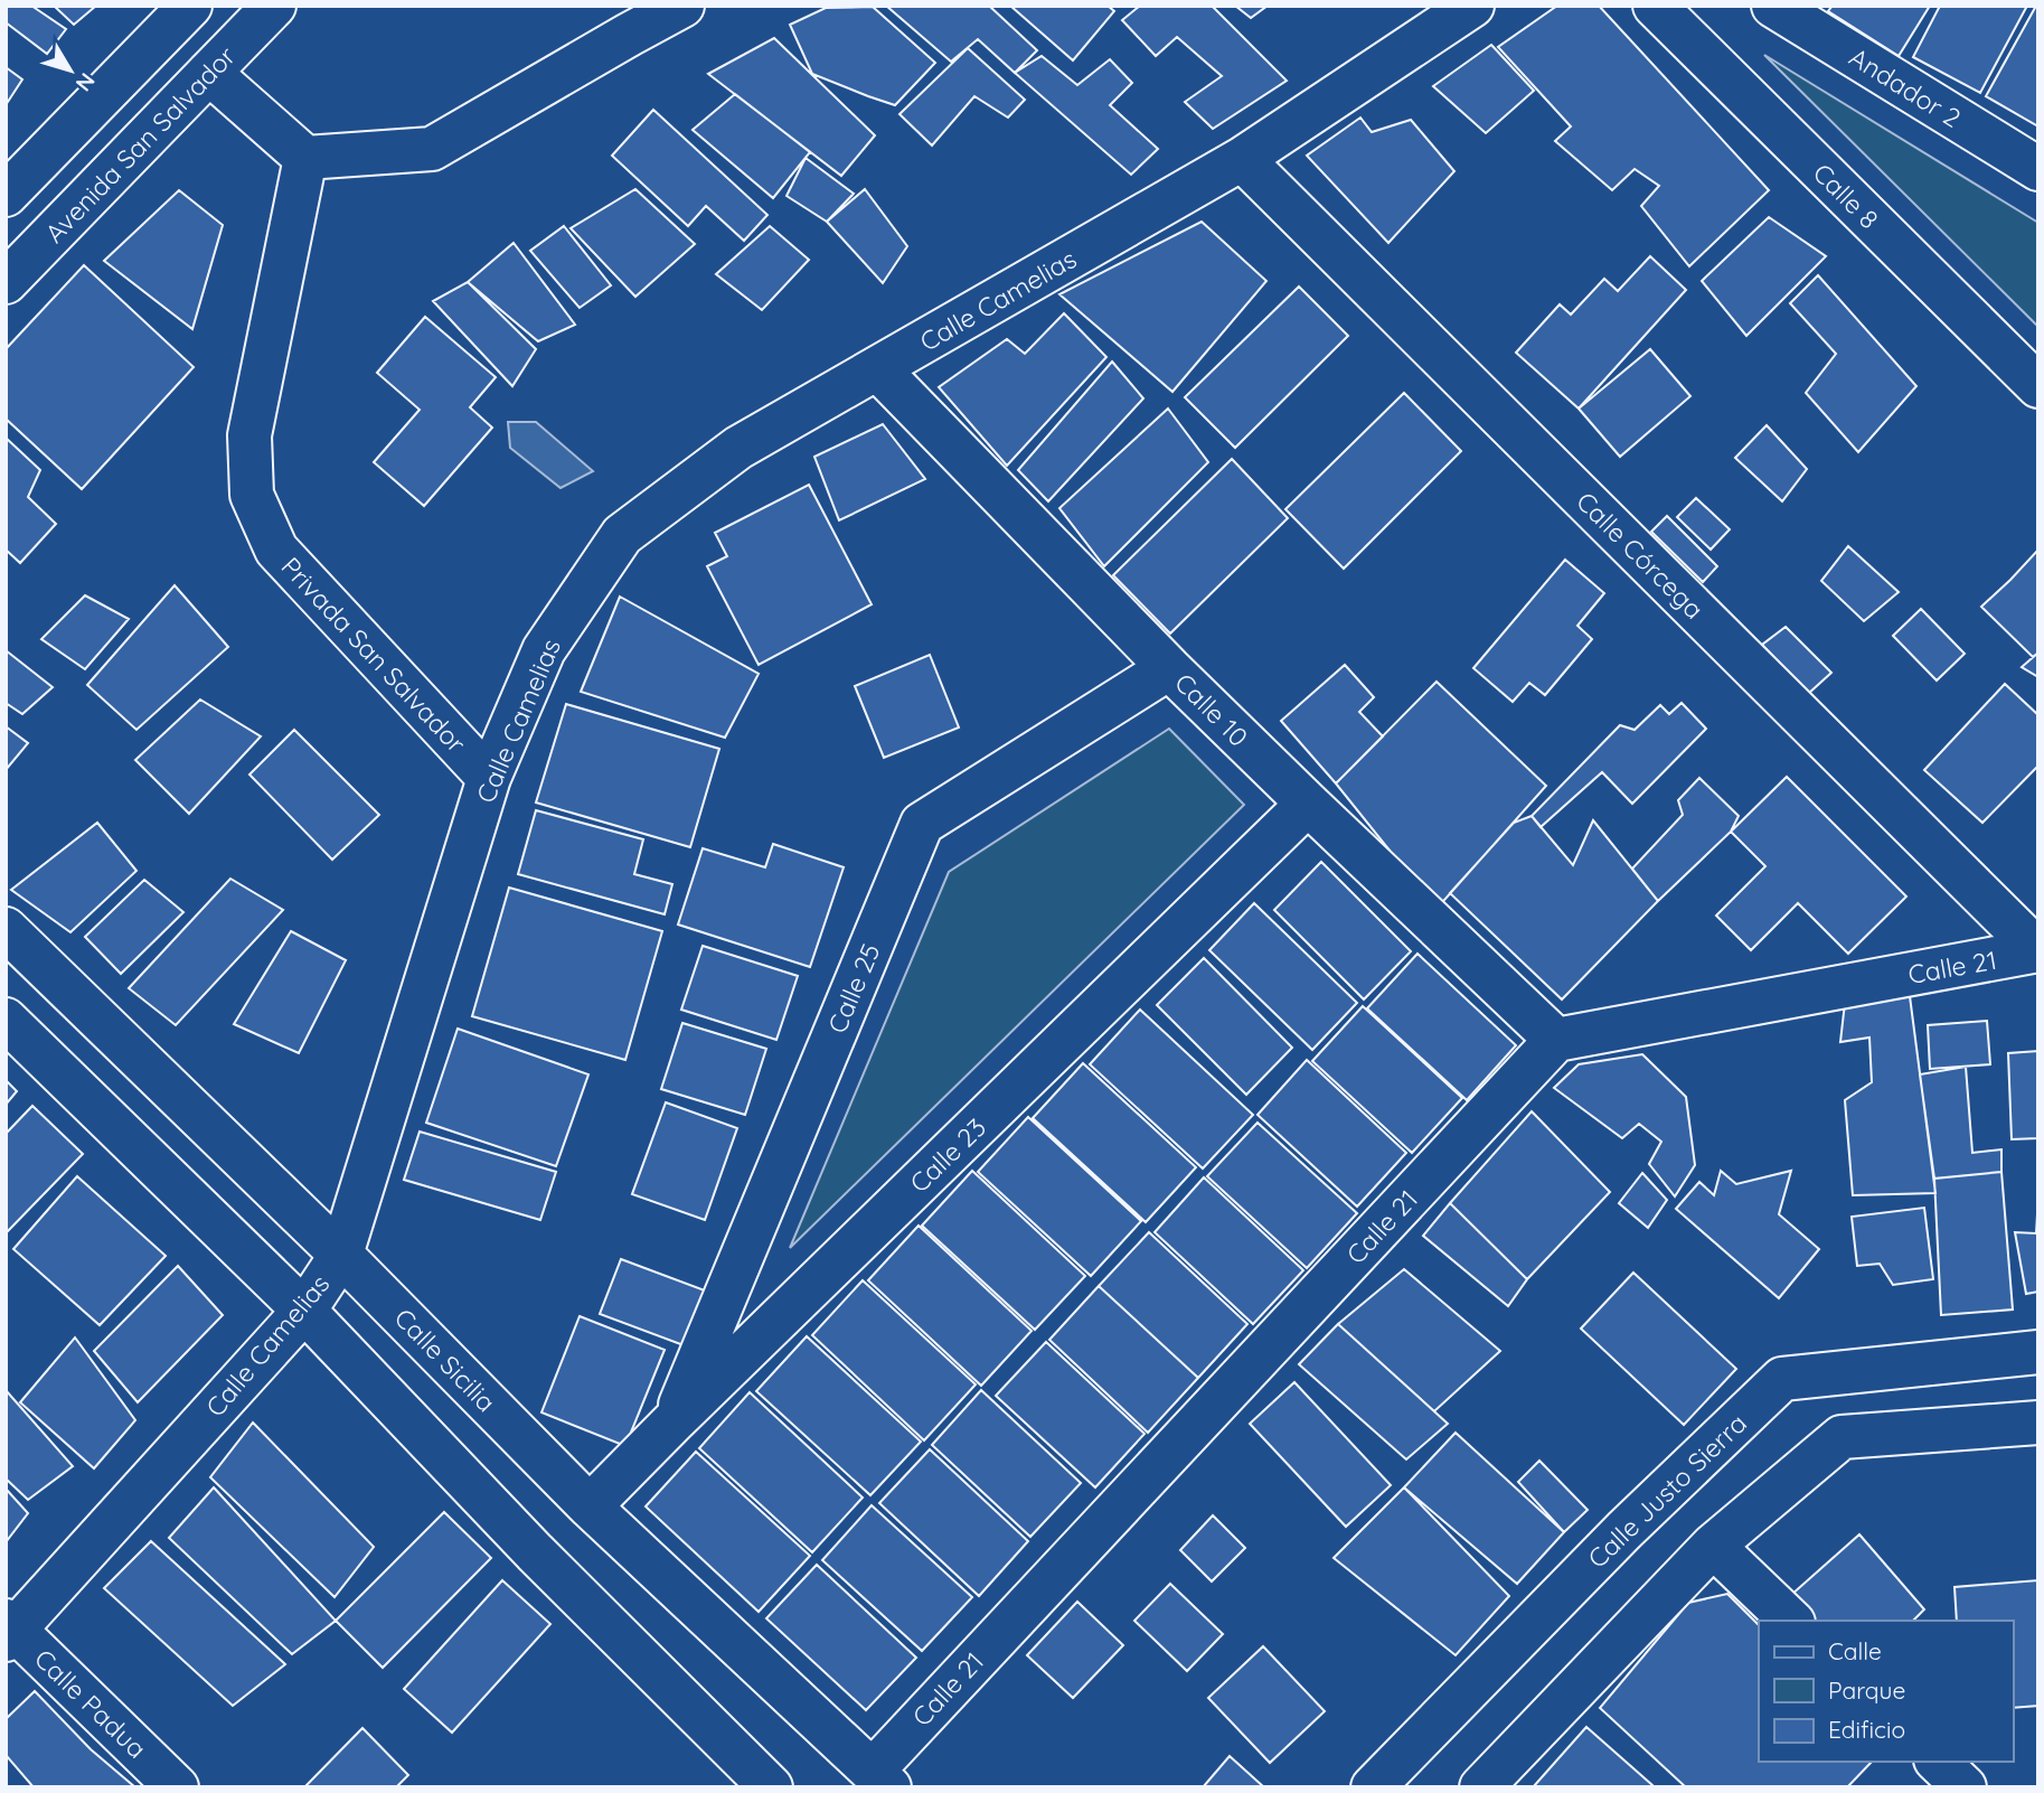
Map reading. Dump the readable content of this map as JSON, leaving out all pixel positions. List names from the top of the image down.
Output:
{
  "streets": {
    "street": [
      "Andador 2",
      "Avenida San Salvador",
      "Calle 8",
      "Calle Camelias",
      "Calle Córcega",
      "Privada San Salvador",
      "Calle 10",
      "Calle 21",
      "Calle 25",
      "Calle 23",
      "Calle Sicilia",
      "Calle Justo Sierra",
      "Calle Padua"
    ]
  },
  "crossings": [
    ["Calle Camelias", "Calle Córcega"],
    ["Calle Camelias", "Privada San Salvador"],
    ["Calle Camelias", "Calle 10"],
    ["Calle Camelias", "Calle Sicilia"],
    ["Calle Camelias", "Calle Padua"],
    ["Calle Córcega", "Calle 21"],
    ["Calle 10", "Calle 21"],
    ["Calle 10", "Calle 25"],
    ["Calle 10", "Calle 23"],
    ["Calle 21", "Calle Sicilia"],
    ["Calle 25", "Calle 23"],
    ["Calle 23", "Calle Sicilia"]
  ],
  "legend": ["Calle", "Parque", "Edificio"],
  "north": "bottom right"
}
